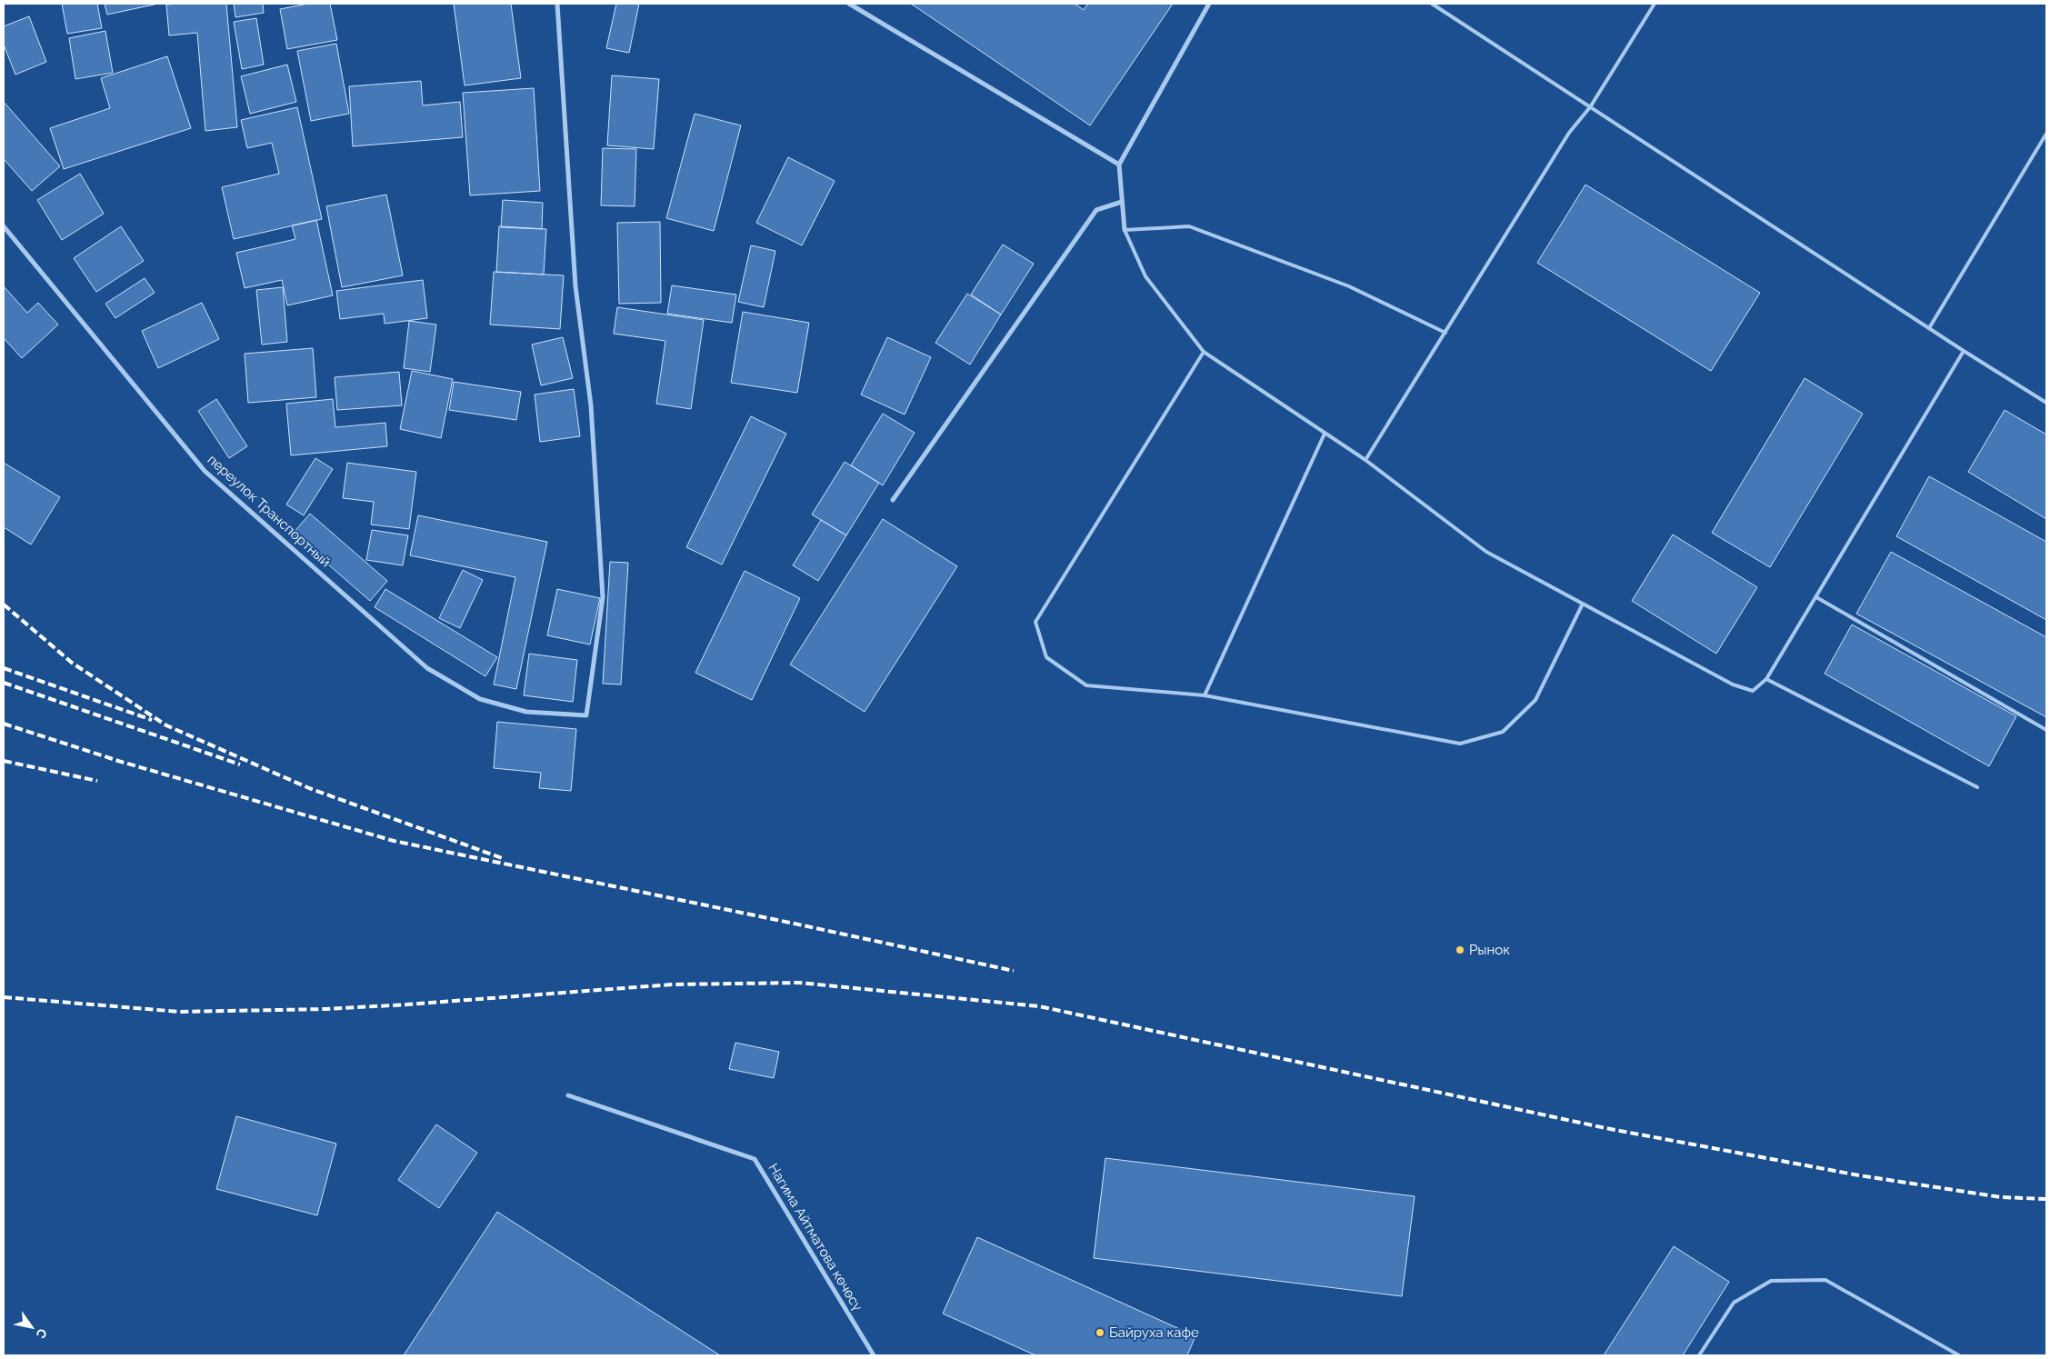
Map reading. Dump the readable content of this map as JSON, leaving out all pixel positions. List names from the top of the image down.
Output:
{
  "streets": {
    "street": ["переулок Транспортный", "Нагима Айтматова көчөсү"]
  },
  "places": ["Рынок", "Байруха кафе"],
  "north": "bottom right"
}
